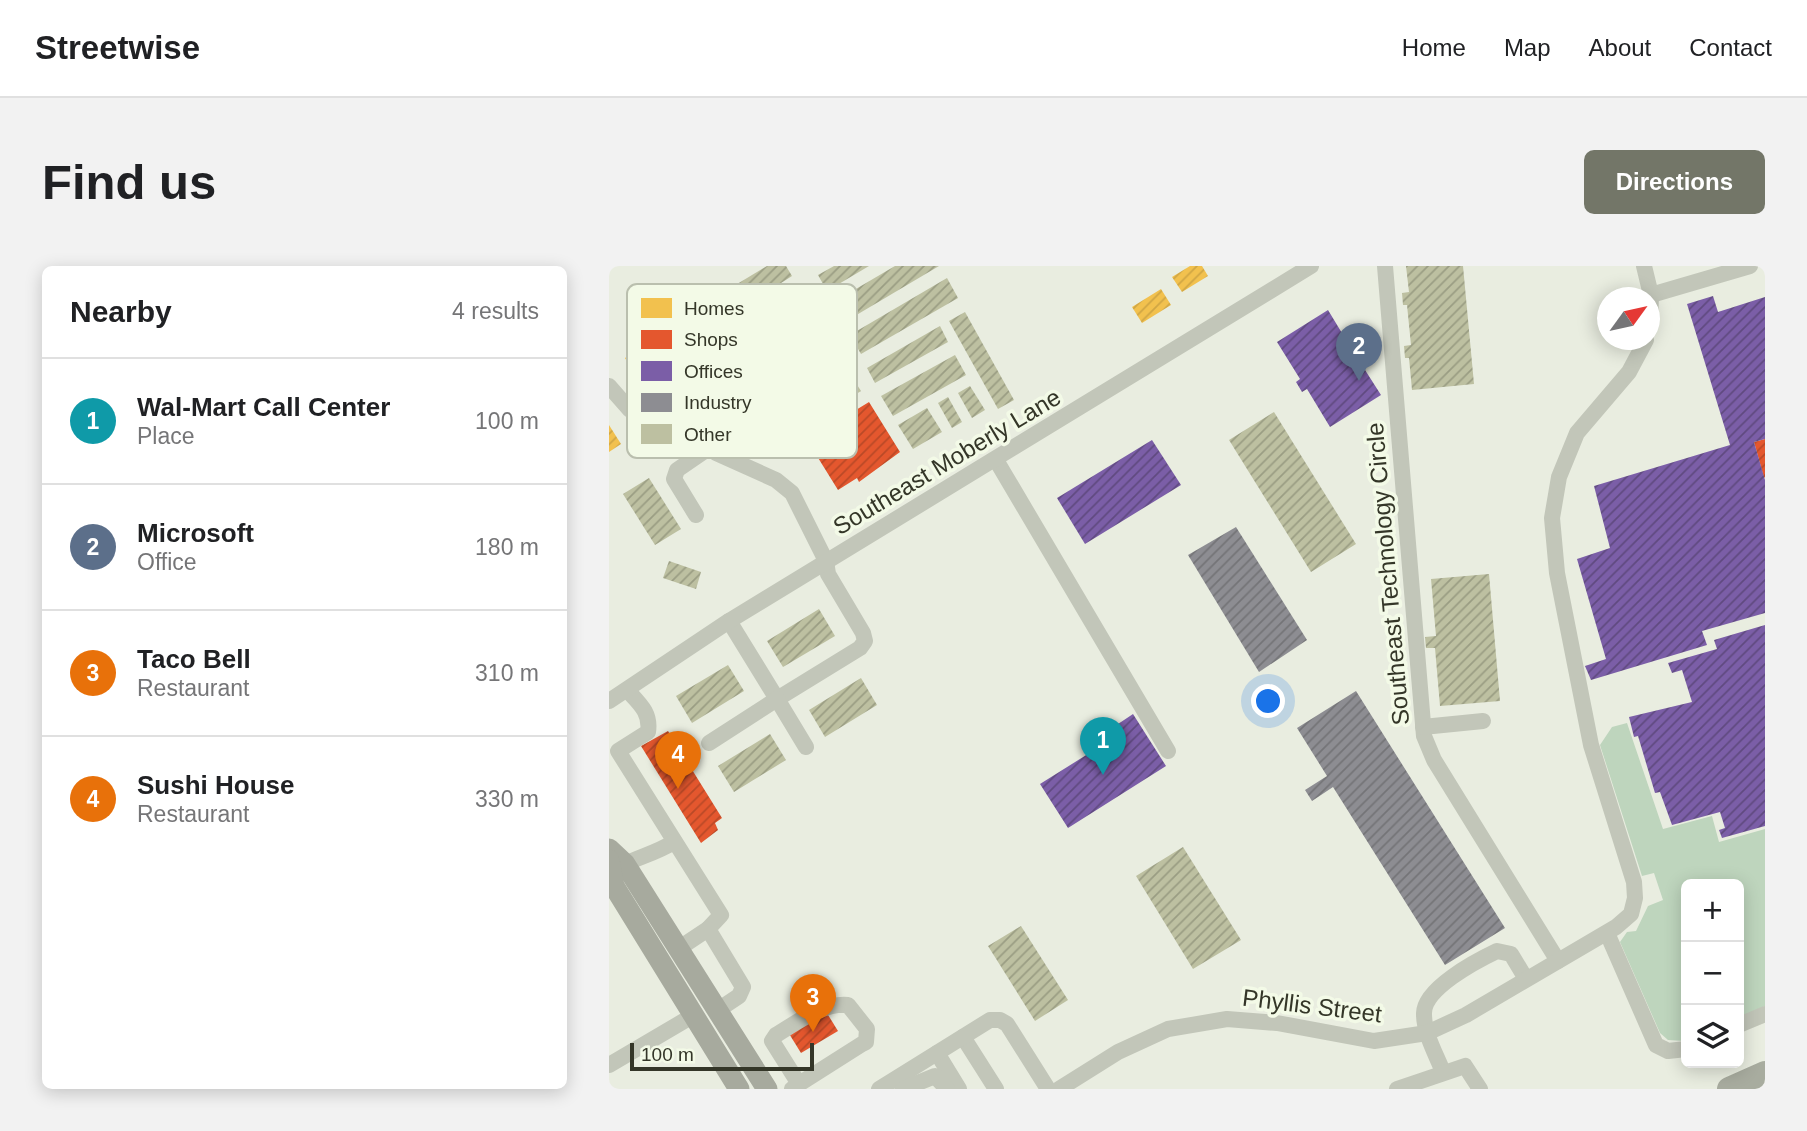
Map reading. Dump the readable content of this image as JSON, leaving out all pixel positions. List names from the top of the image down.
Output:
{
  "streets": {
    "street": ["Southeast Moberly Lane", "Southeast Technology Circle", "Phyllis Street"]
  },
  "crossings": [
    ["Southeast Technology Circle", "Phyllis Street"]
  ],
  "legend": [
    "Homes",
    "Shops",
    "Offices",
    "Industry",
    "Other"
  ],
  "scale_bar": "100 m",
  "north": "top right",
  "page": {
    "header": "Streetwise",
    "nav": [
      "Home",
      "Map",
      "About",
      "Contact"
    ],
    "buttons": "Directions",
    "title": "Find us",
    "heading": ["Nearby", "4 results"],
    "pins": [
      "2",
      "1",
      "4",
      "3"
    ],
    "list": [
      {
        "mark": "1",
        "name": "Wal-Mart Call Center",
        "note": "Place",
        "value": "100 m"
      },
      {
        "mark": "2",
        "name": "Microsoft",
        "note": "Office",
        "value": "180 m"
      },
      {
        "mark": "3",
        "name": "Taco Bell",
        "note": "Restaurant",
        "value": "310 m"
      },
      {
        "mark": "4",
        "name": "Sushi House",
        "note": "Restaurant",
        "value": "330 m"
      }
    ],
    "map_buttons": ["+", "−"],
    "scale": "100 m"
  }
}
